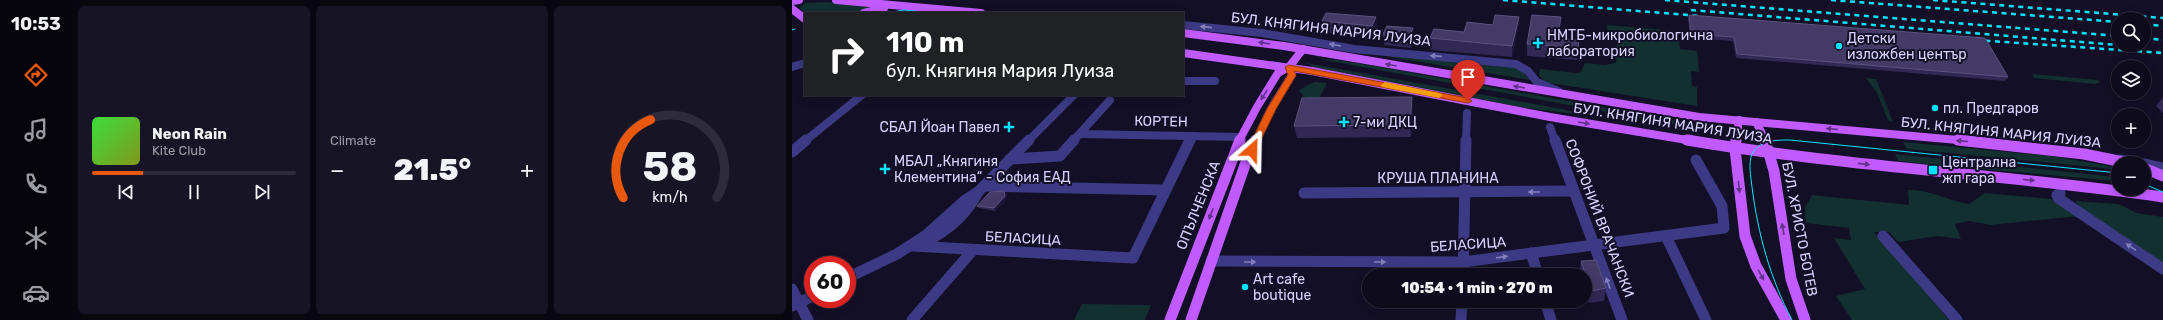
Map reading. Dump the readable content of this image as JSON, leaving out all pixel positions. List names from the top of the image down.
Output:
{
  "streets": {
    "main road": ["БУЛ. КНЯГИНЯ МАРИЯ ЛУИЗА", "ОПЪЛЧЕНСКА", "БУЛ. ХРИСТО БОТЕВ"],
    "street": [
      "КОРТЕН",
      "КРУША ПЛАНИНА",
      "СОФРОНИЙ ВРАЧАНСКИ",
      "БЕЛАСИЦА"
    ]
  },
  "crossings": [
    ["БУЛ. КНЯГИНЯ МАРИЯ ЛУИЗА", "ОПЪЛЧЕНСКА"],
    ["БУЛ. КНЯГИНЯ МАРИЯ ЛУИЗА", "БУЛ. ХРИСТО БОТЕВ"],
    ["КОРТЕН", "ОПЪЛЧЕНСКА"],
    ["КРУША ПЛАНИНА", "СОФРОНИЙ ВРАЧАНСКИ"],
    ["ОПЪЛЧЕНСКА", "БЕЛАСИЦА"],
    ["СОФРОНИЙ ВРАЧАНСКИ", "БЕЛАСИЦА"]
  ],
  "one_way": ["КРУША ПЛАНИНА", "БЕЛАСИЦА"],
  "places": {
    "health": [
      "НМТБ-микробиологична лаборатория",
      "7-ми ДКЦ",
      "СБАЛ Йоан Павел",
      "МБАЛ „Княгиня Клементина“ - София ЕАД"
    ],
    "other": ["Детски изложбен център", "пл. Предгаров", "Art cafe boutique"],
    "transit": ["Централна жп гара"]
  },
  "page": {
    "tabs": "10:53",
    "tile": "Climate",
    "map_buttons": ["+", "−"],
    "turn": ["110 m", "бул. Княгиня Мария Луиза"],
    "song": ["Neon Rain", "Kite Club"],
    "heat": ["−", "21.5°", "+"],
    "limit": "60",
    "trip": "10:54 · 1 min · 270 m",
    "gauge": ["58", "km/h"]
  }
}
